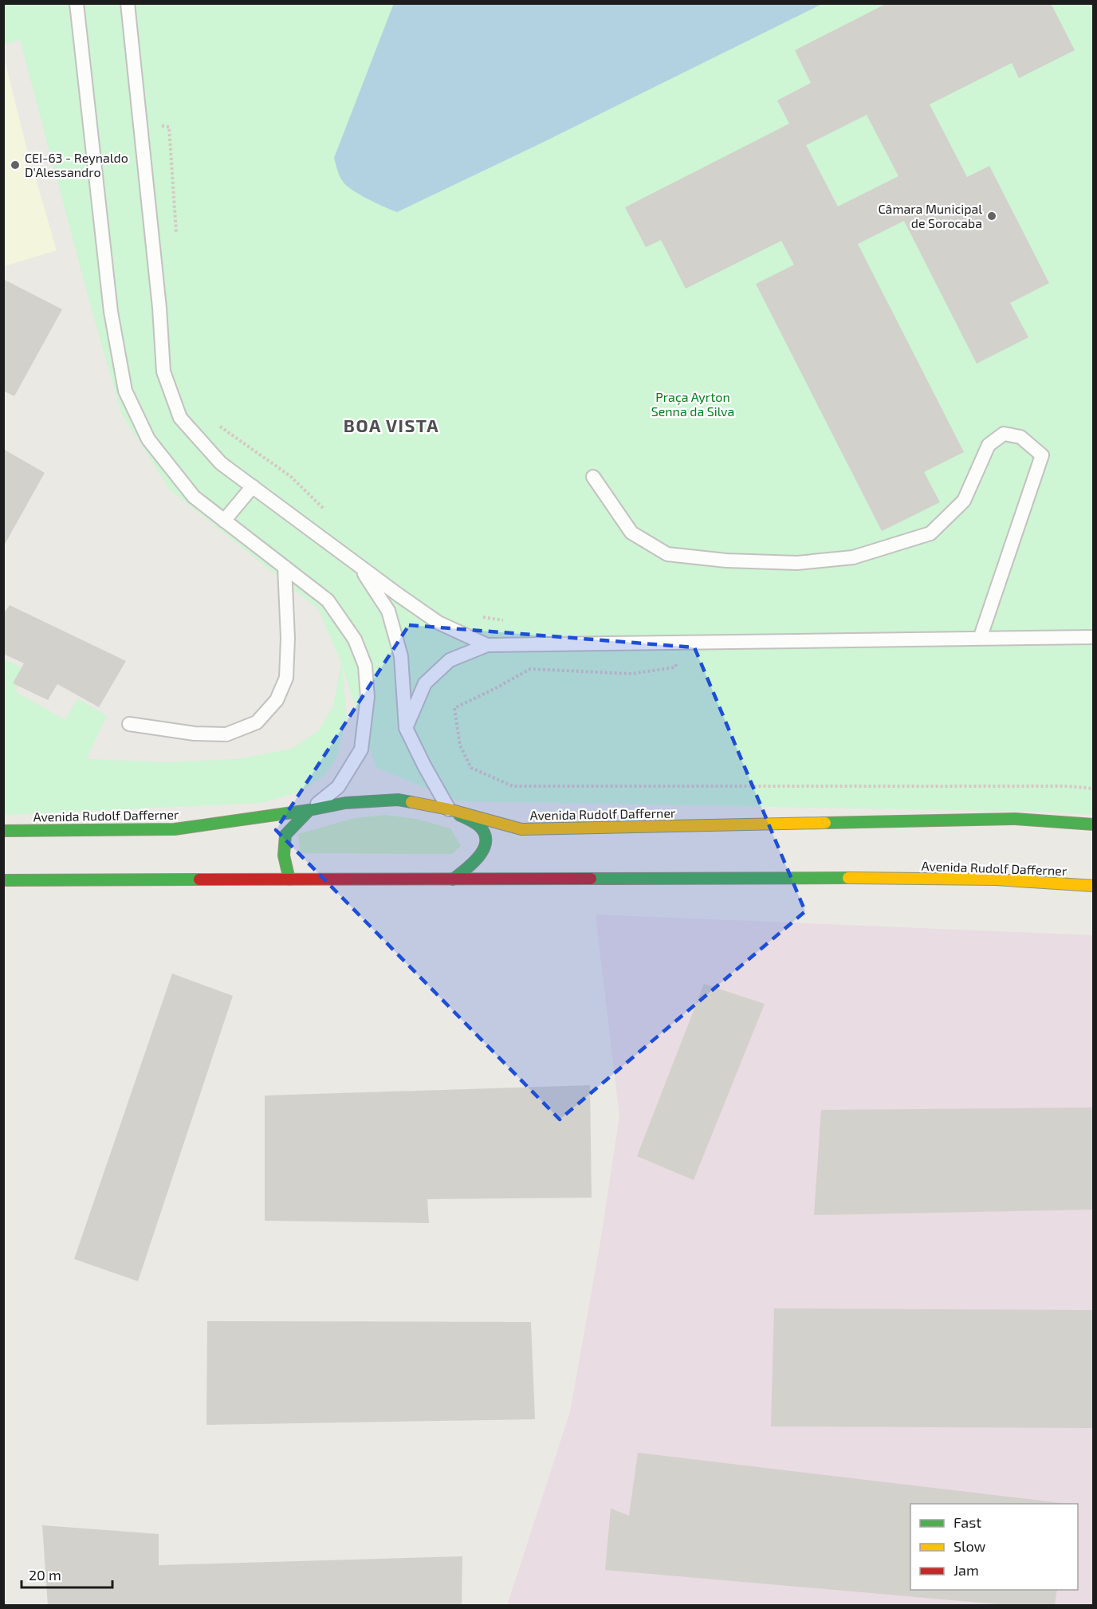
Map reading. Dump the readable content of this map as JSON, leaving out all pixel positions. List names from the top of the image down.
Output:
{
  "streets": {
    "main road": ["Avenida Rudolf Dafferner"]
  },
  "districts": ["BOA VISTA"],
  "parks": ["Praça Ayrton Senna da Silva"],
  "places": ["CEI-63 - Reynaldo D'Alessandro", "Câmara Municipal de Sorocaba"],
  "legend": ["Fast", "Slow", "Jam"],
  "scale_bar": "20 m"
}
